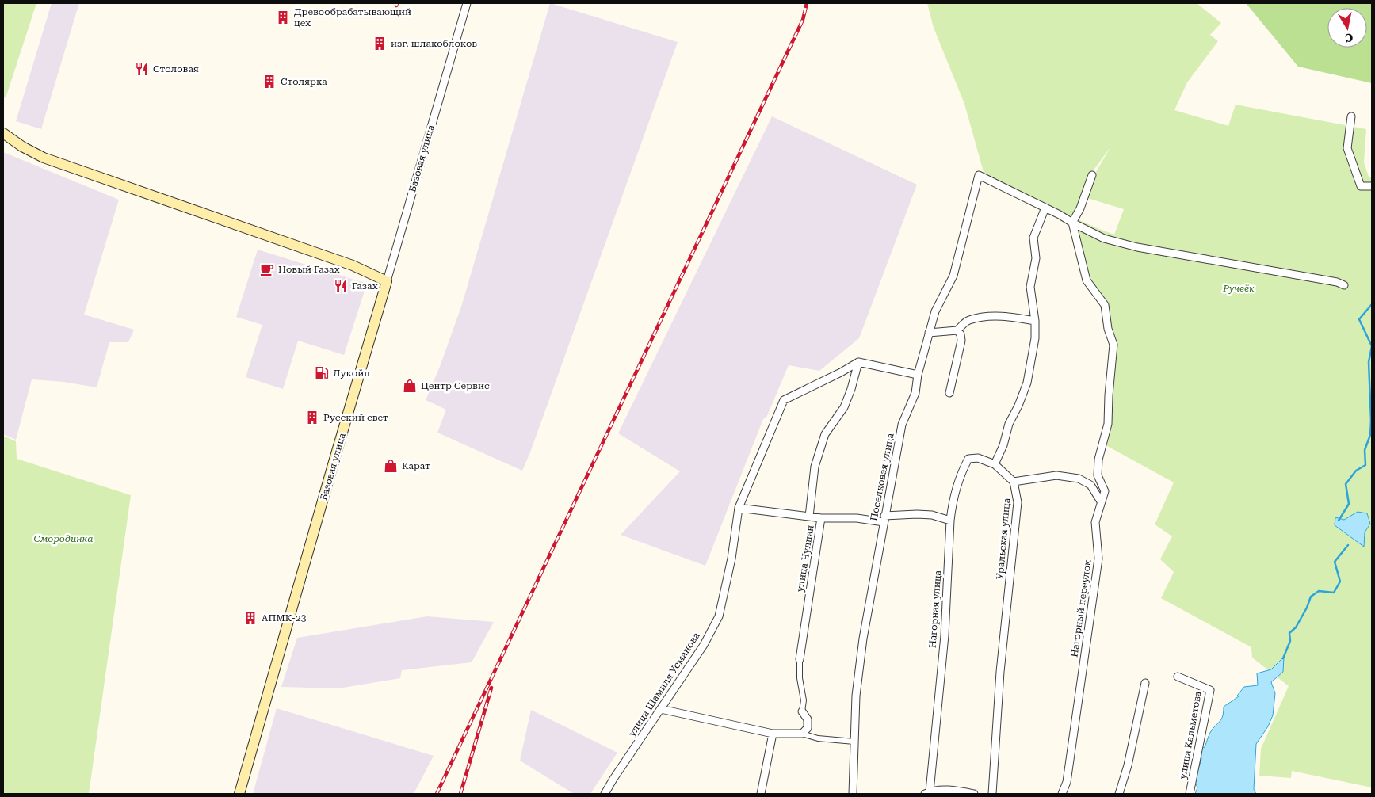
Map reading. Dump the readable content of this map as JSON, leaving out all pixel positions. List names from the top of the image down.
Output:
{
  "streets": {
    "main road": ["Базовая улица"],
    "street": [
      "Поселковая улица",
      "Уральская улица",
      "улица Чулпан",
      "Нагорный переулок",
      "Нагорная улица",
      "улица Шамиля Усманова",
      "улица Кальметова"
    ]
  },
  "crossings": [
    ["улица Чулпан", "улица Шамиля Усманова"]
  ],
  "parks": ["Ручеёк", "Смородинка"],
  "places": {
    "building": [
      "Древообрабатывающий цех",
      "изг. шлакоблоков",
      "Столярка",
      "Русский свет",
      "АПМК-23"
    ],
    "restaurant": ["Столовая", "Газах"],
    "cafe": ["Новый Газах"],
    "fuel station": ["Лукойл"],
    "shop": ["Центр Сервис", "Карат"]
  },
  "north": "bottom"
}
